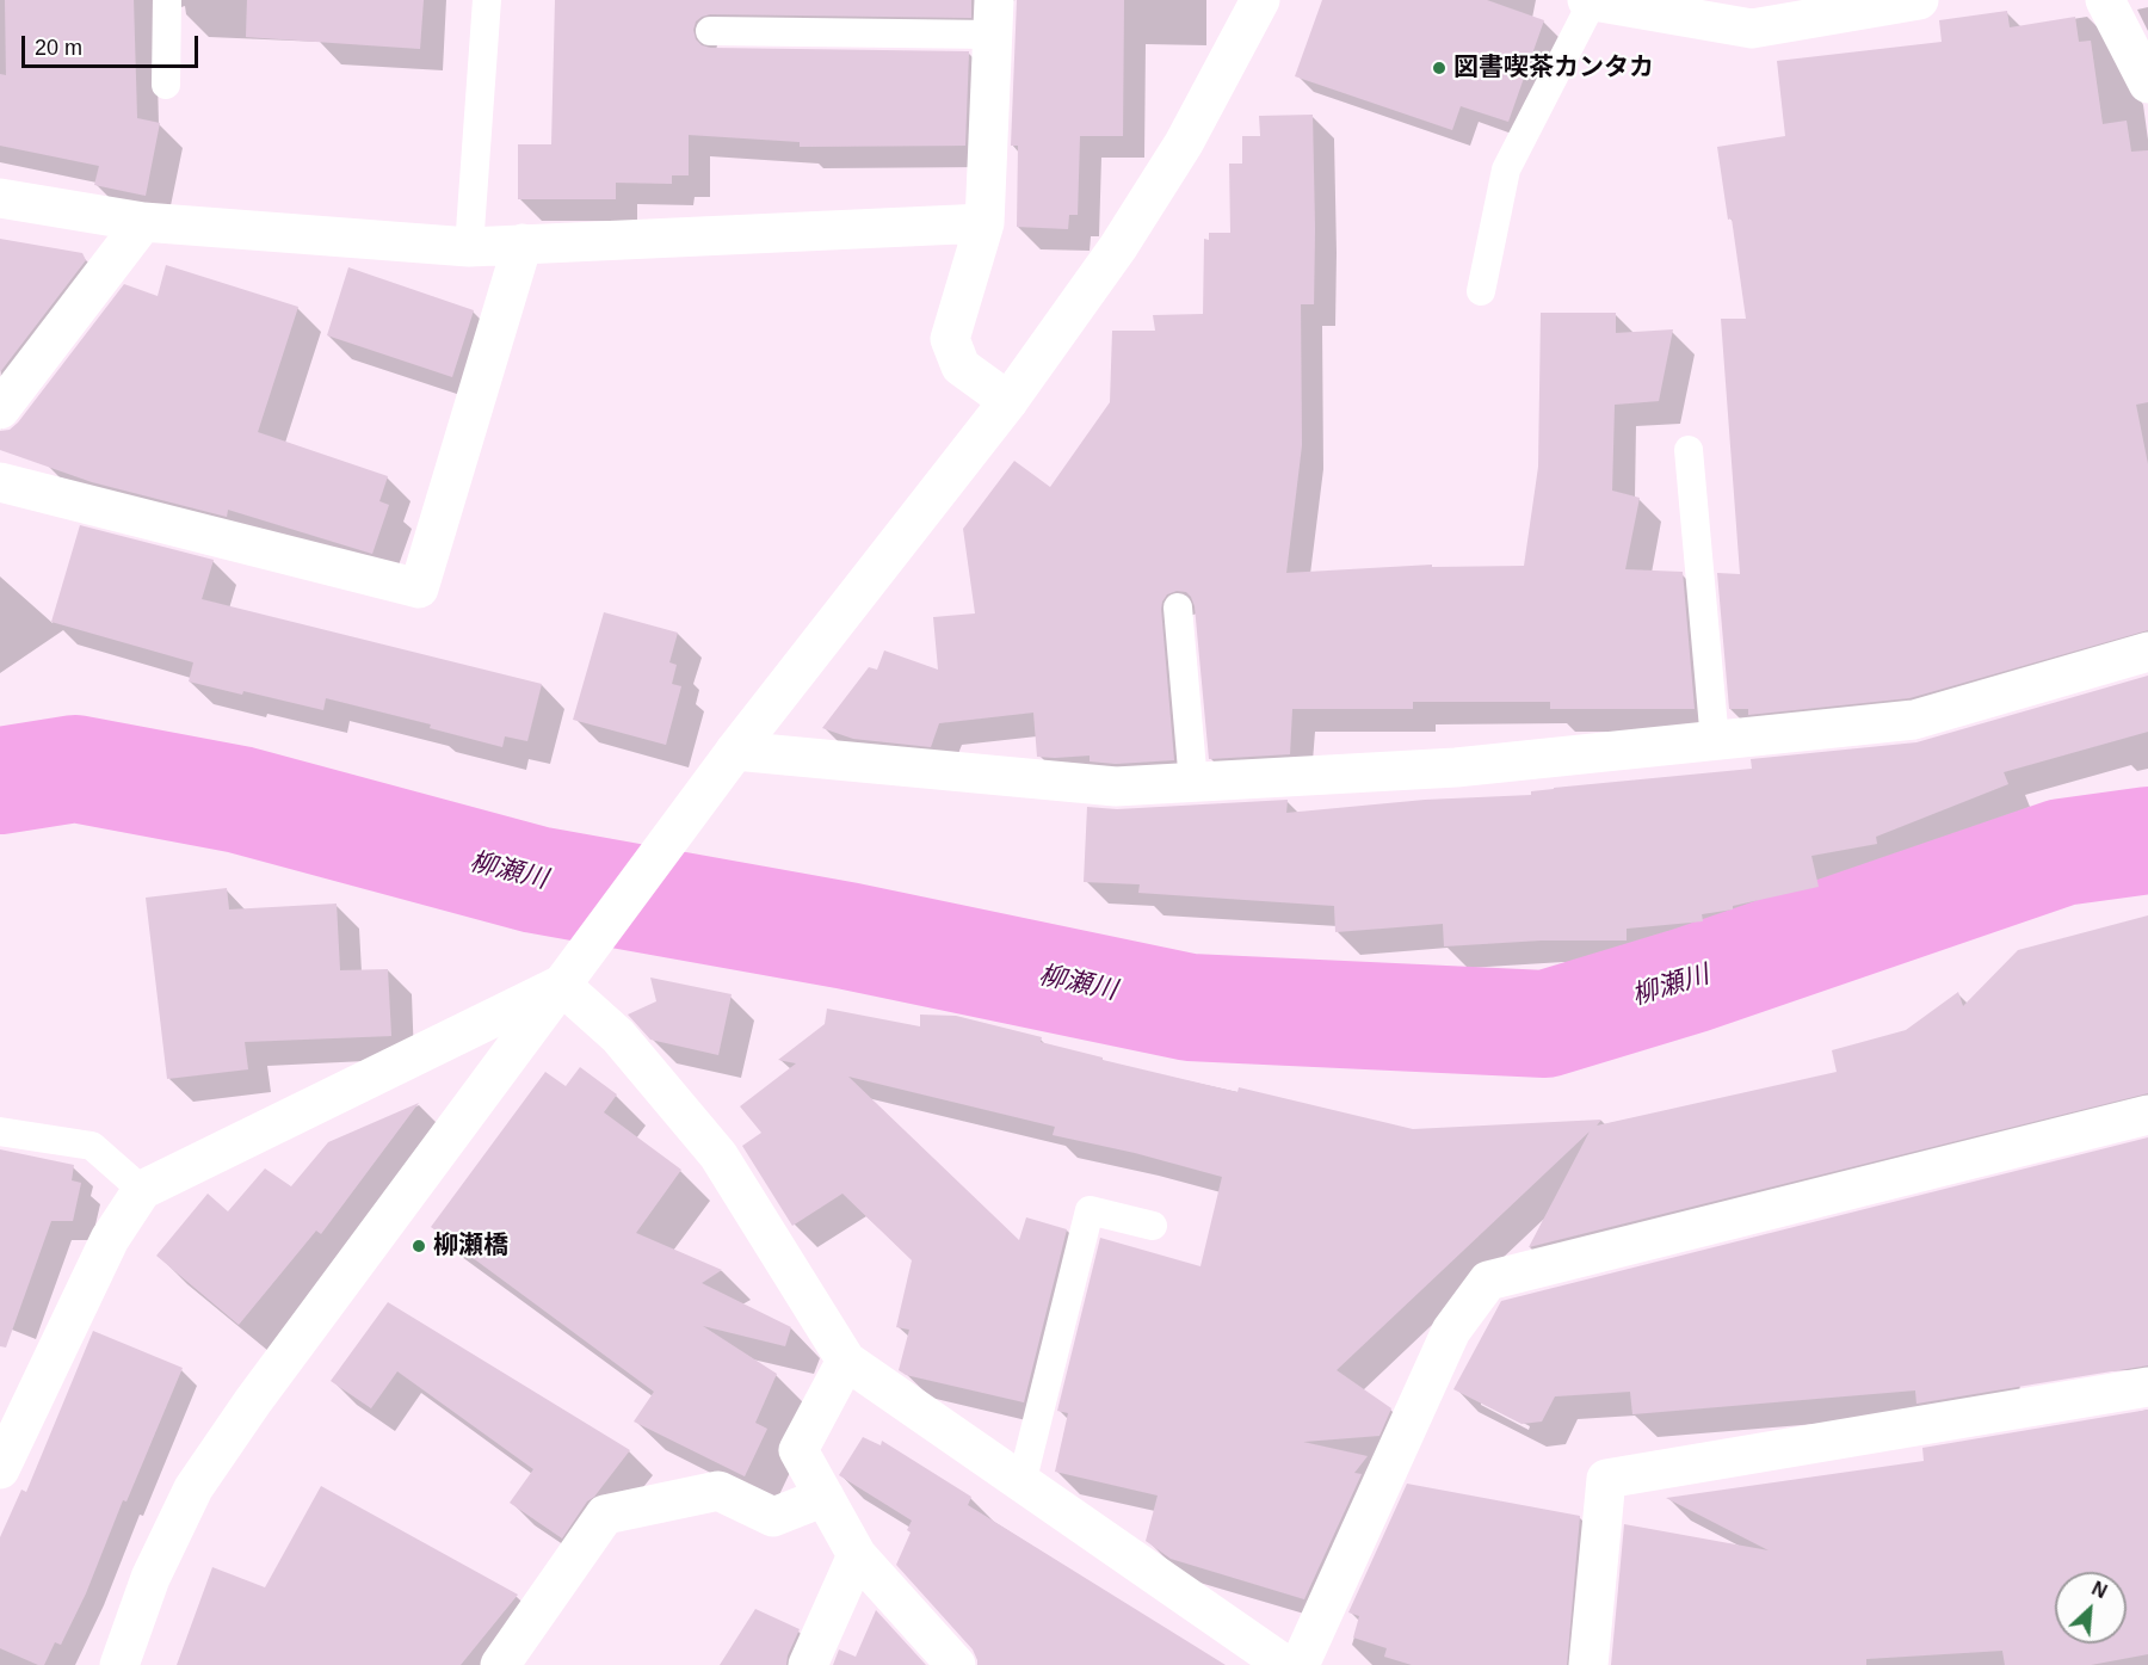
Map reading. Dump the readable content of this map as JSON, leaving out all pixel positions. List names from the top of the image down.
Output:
{
  "water": ["柳瀬川"],
  "places": ["図書喫茶カンタカ", "柳瀬橋"],
  "scale_bar": "20 m",
  "north": "top right"
}
